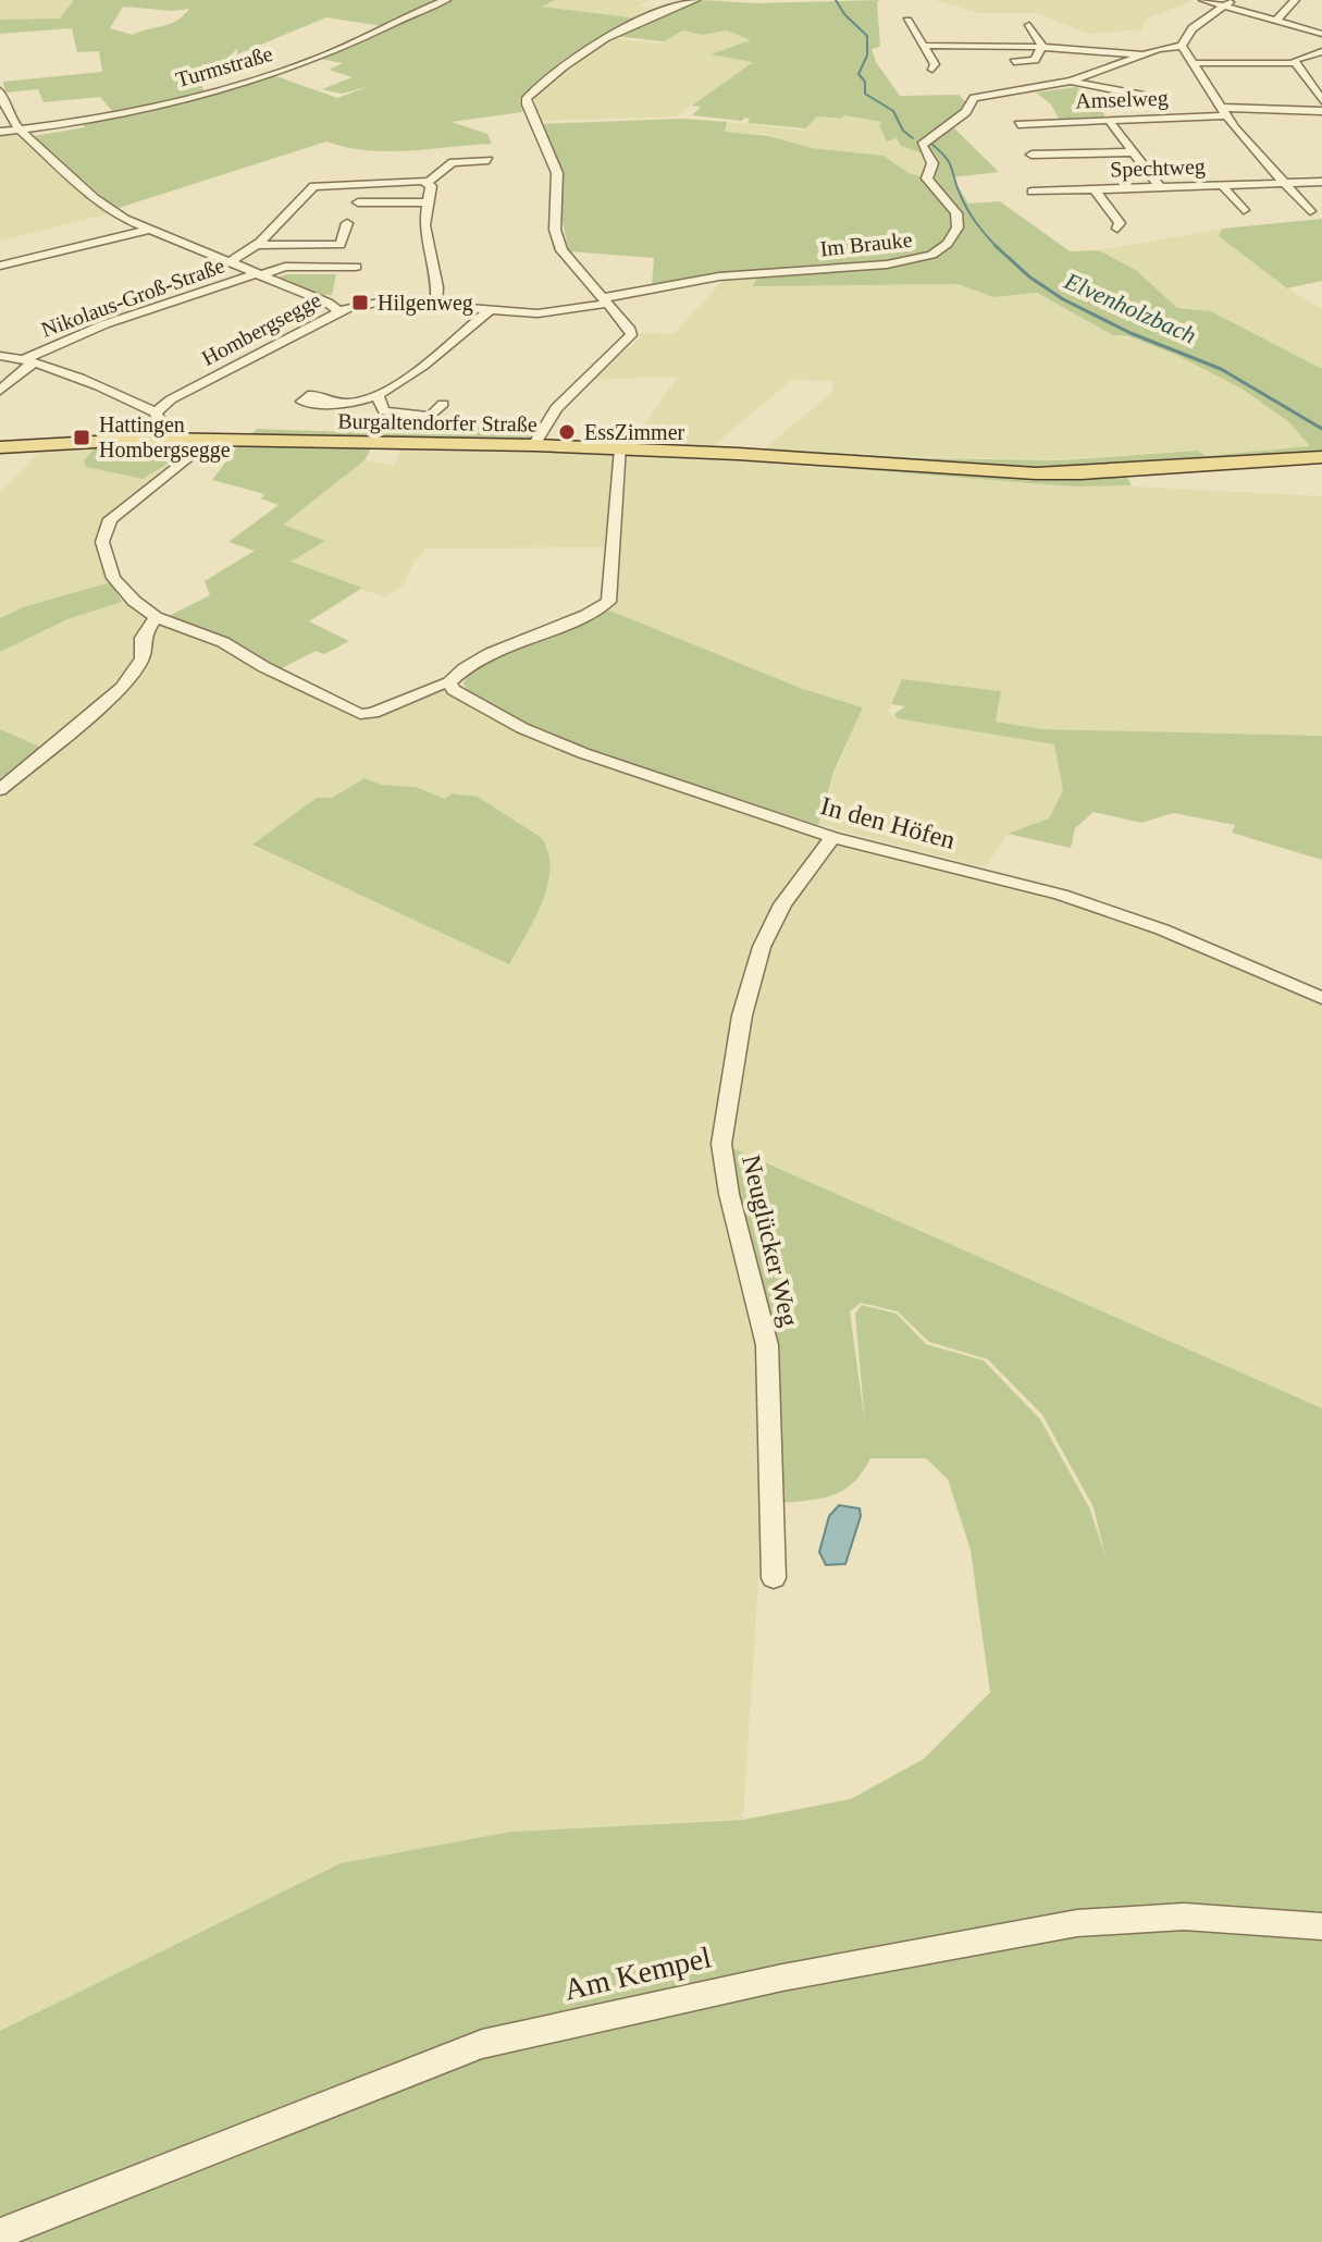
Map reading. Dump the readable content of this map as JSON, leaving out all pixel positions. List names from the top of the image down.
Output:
{
  "streets": {
    "main road": ["Burgaltendorfer Straße"],
    "street": [
      "Turmstraße",
      "Amselweg",
      "Spechtweg",
      "Im Brauke",
      "Nikolaus-Groß-Straße",
      "Hombergsegge",
      "In den Höfen",
      "Neuglücker Weg",
      "Am Kempel"
    ]
  },
  "crossings": [
    ["Turmstraße", "Hombergsegge"],
    ["Nikolaus-Groß-Straße", "Hombergsegge"],
    ["In den Höfen", "Neuglücker Weg"]
  ],
  "water": ["Elvenholzbach"],
  "places": {
    "transit": ["Hilgenweg", "Hattingen Hombergsegge"],
    "other": ["EssZimmer"]
  }
}
